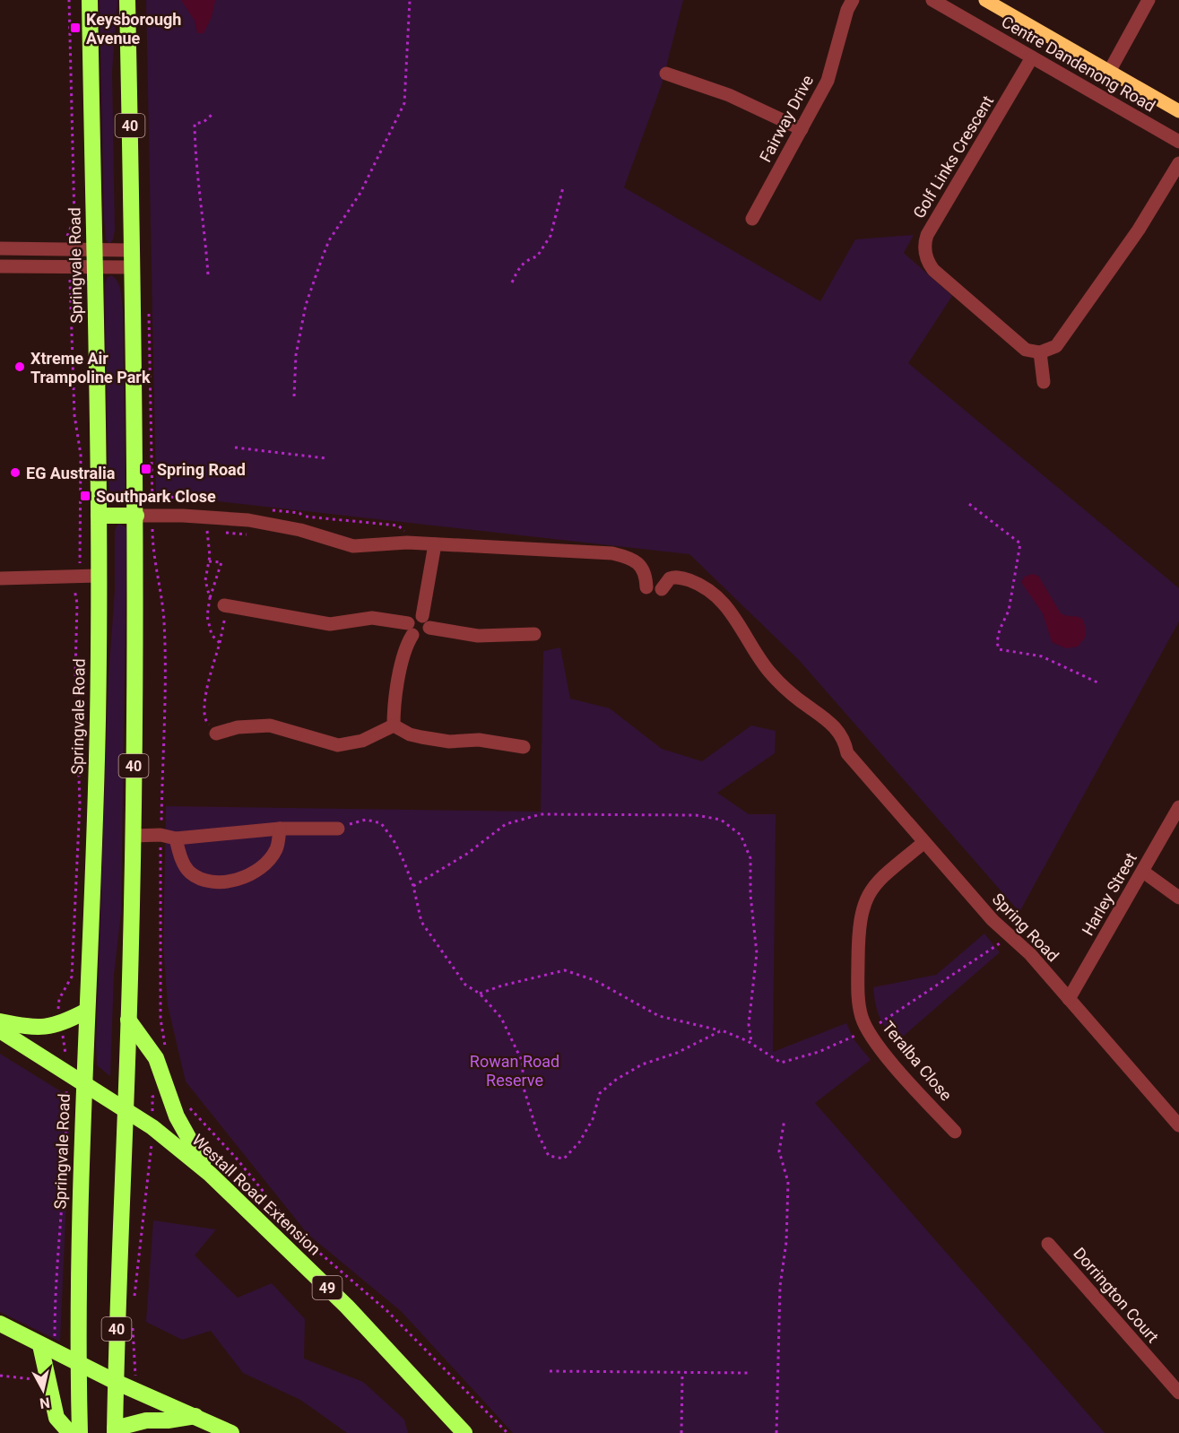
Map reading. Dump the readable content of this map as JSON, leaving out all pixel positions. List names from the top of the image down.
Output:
{
  "streets": {
    "highway": [
      "40",
      "Springvale Road",
      "Westall Road Extension",
      "49"
    ],
    "main road": ["Centre Dandenong Road"],
    "street": [
      "Fairway Drive",
      "Golf Links Crescent",
      "Harley Street",
      "Spring Road",
      "Teralba Close",
      "Dorrington Court"
    ]
  },
  "crossings": [
    ["Centre Dandenong Road", "Golf Links Crescent"],
    ["40", "Westall Road Extension"],
    ["40", "49"],
    ["Springvale Road", "49"],
    ["Harley Street", "Spring Road"],
    ["Spring Road", "Teralba Close"],
    ["Westall Road Extension", "49"]
  ],
  "parks": ["Rowan Road Reserve"],
  "places": {
    "transit": ["Keysborough Avenue", "Spring Road", "Southpark Close"],
    "other": ["Xtreme Air Trampoline Park", "EG Australia"]
  },
  "north": "bottom"
}
